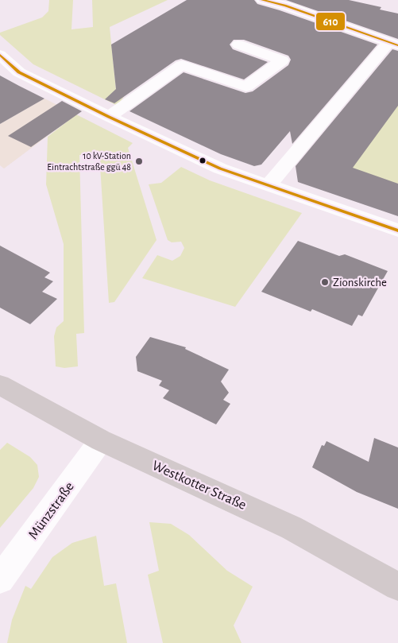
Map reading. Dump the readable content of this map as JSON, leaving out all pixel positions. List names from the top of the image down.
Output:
{
  "streets": {
    "main road": ["Westkotter Straße"],
    "street": ["Münzstraße"]
  },
  "crossings": [
    ["Westkotter Straße", "Münzstraße"]
  ],
  "places": ["10 kV-Station Eintrachtstraße ggü 48", "Zionskirche"],
  "lines": ["transit line 610"]
}
